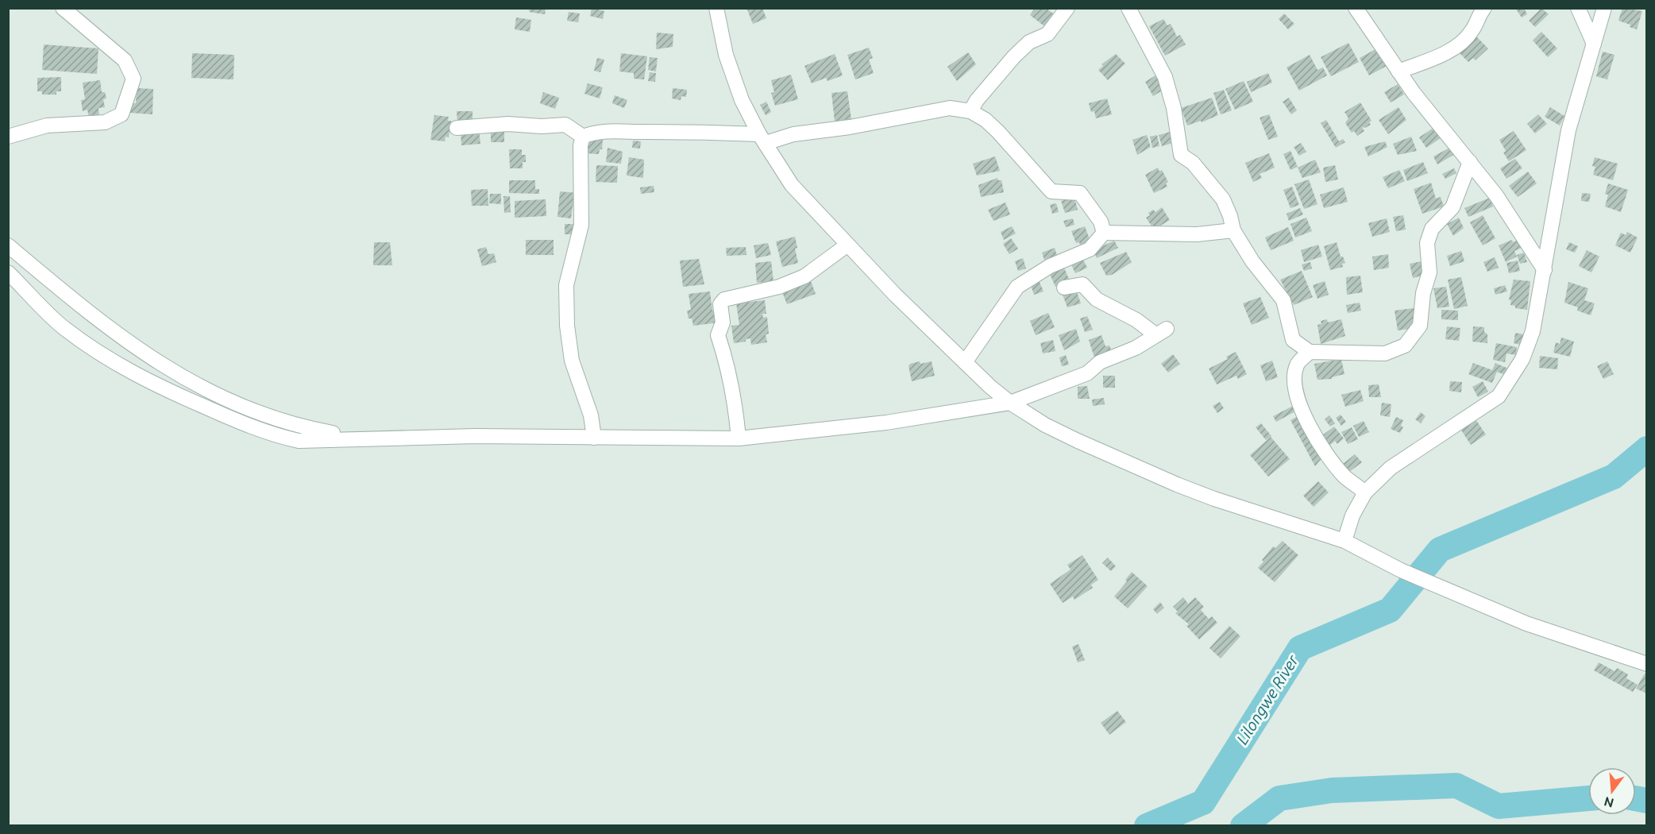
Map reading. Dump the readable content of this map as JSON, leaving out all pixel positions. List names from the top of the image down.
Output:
{
  "water": ["Lilongwe River"],
  "north": "bottom"
}
